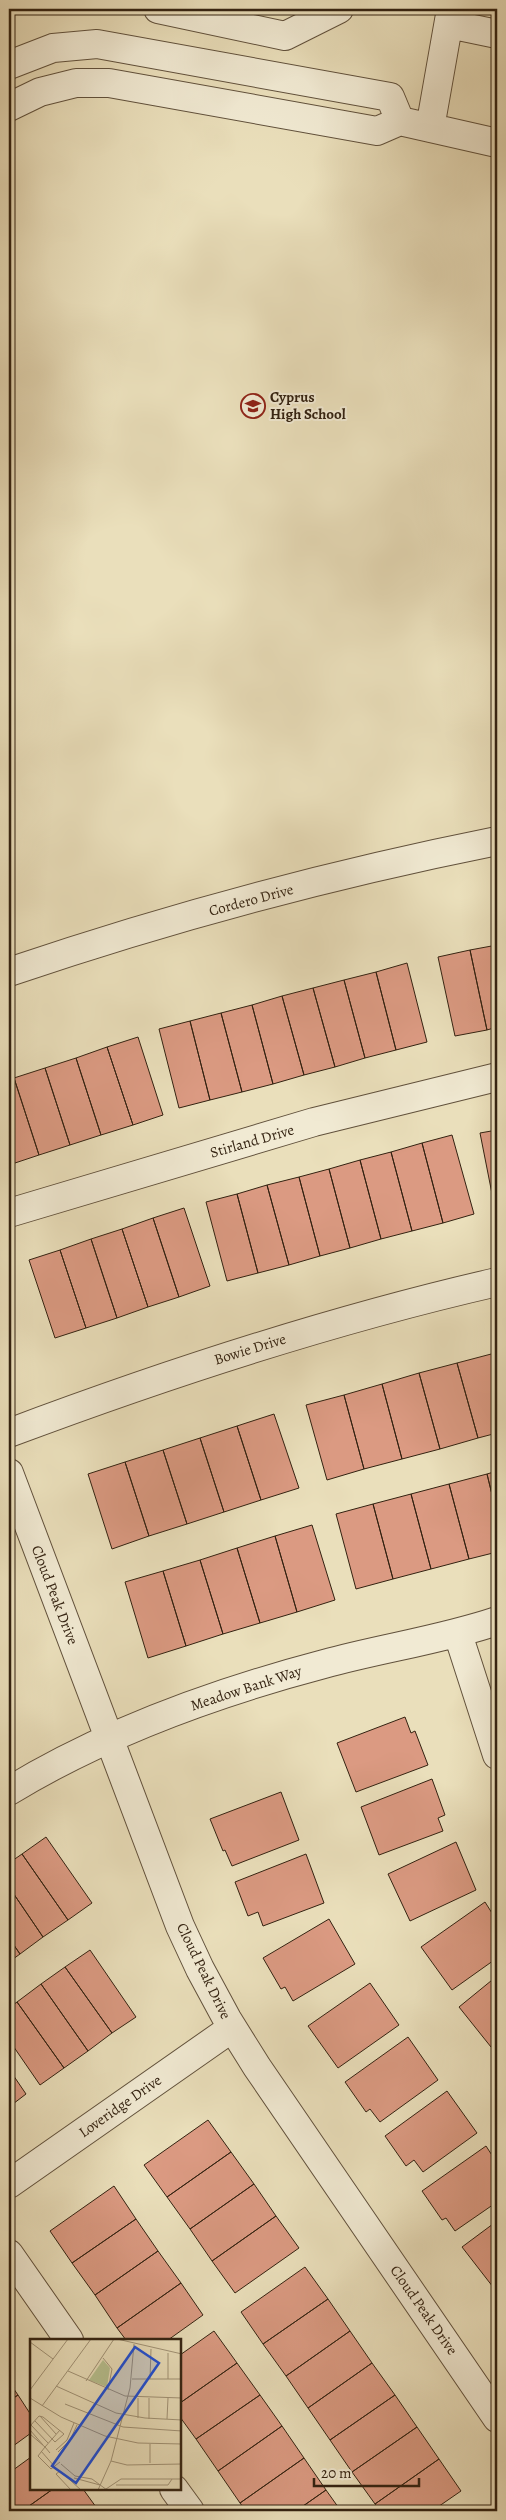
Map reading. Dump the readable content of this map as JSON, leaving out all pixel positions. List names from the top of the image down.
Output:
{
  "streets": {
    "street": [
      "Cordero Drive",
      "Stirland Drive",
      "Bowie Drive",
      "Cloud Peak Drive",
      "Meadow Bank Way",
      "Loveridge Drive"
    ]
  },
  "crossings": [
    ["Cloud Peak Drive", "Meadow Bank Way"],
    ["Cloud Peak Drive", "Loveridge Drive"]
  ],
  "places": {
    "school or university": ["Cyprus High School"]
  },
  "scale_bar": "20 m"
}
